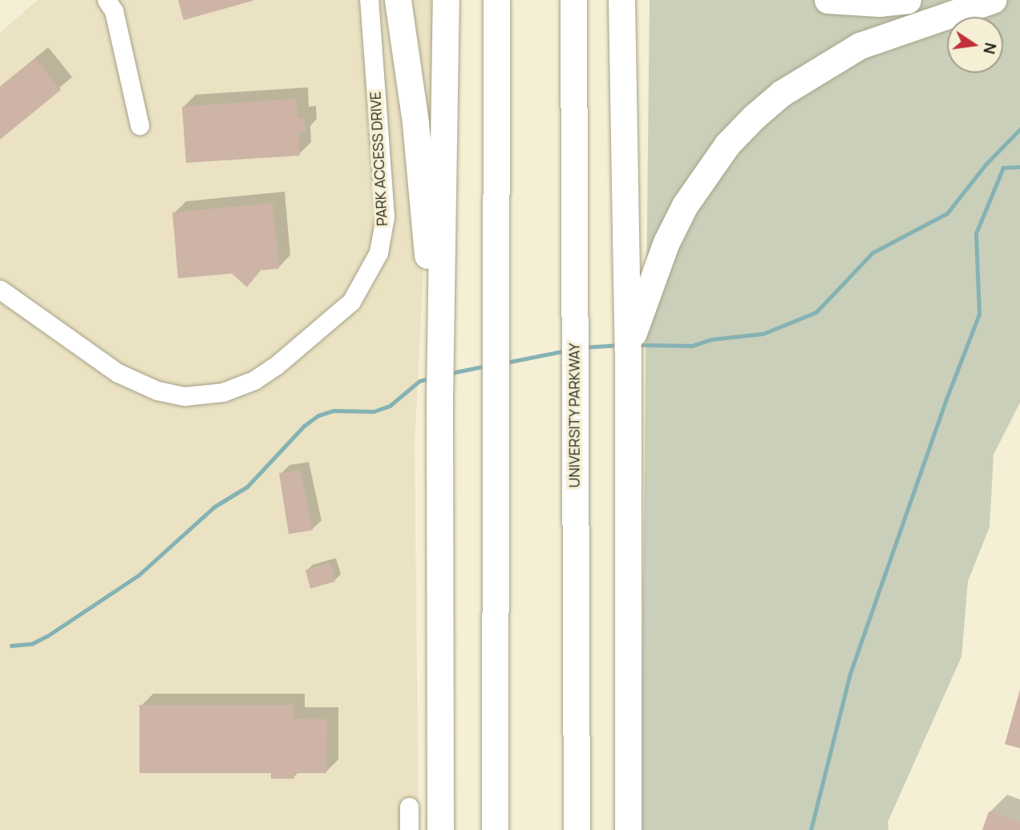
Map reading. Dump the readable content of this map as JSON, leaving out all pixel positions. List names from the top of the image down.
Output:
{
  "streets": {
    "highway": ["UNIVERSITY PARKWAY"],
    "street": ["PARK ACCESS DRIVE"]
  },
  "north": "right"
}
